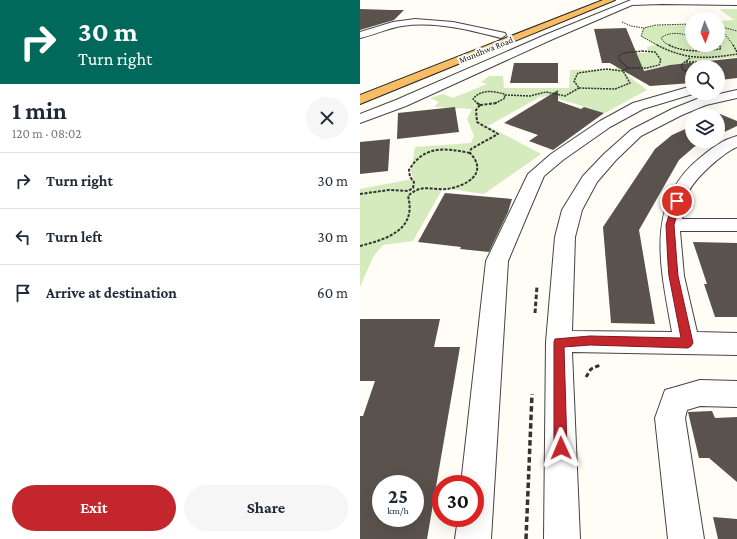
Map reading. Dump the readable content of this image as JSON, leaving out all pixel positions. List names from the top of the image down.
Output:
{
  "streets": {
    "highway": ["Mundhwa Road"]
  },
  "north": "bottom",
  "page": {
    "turn": ["30 m", "Turn right"],
    "heading": ["1 min", "120 m · 08:02"],
    "list": [
      {
        "name": "Turn right",
        "value": "30 m"
      },
      {
        "name": "Turn left",
        "value": "30 m"
      },
      {
        "name": "Arrive at destination",
        "value": "60 m"
      }
    ],
    "speed": "25 km/h",
    "limit": "30",
    "buttons": ["Exit", "Share"]
  }
}
